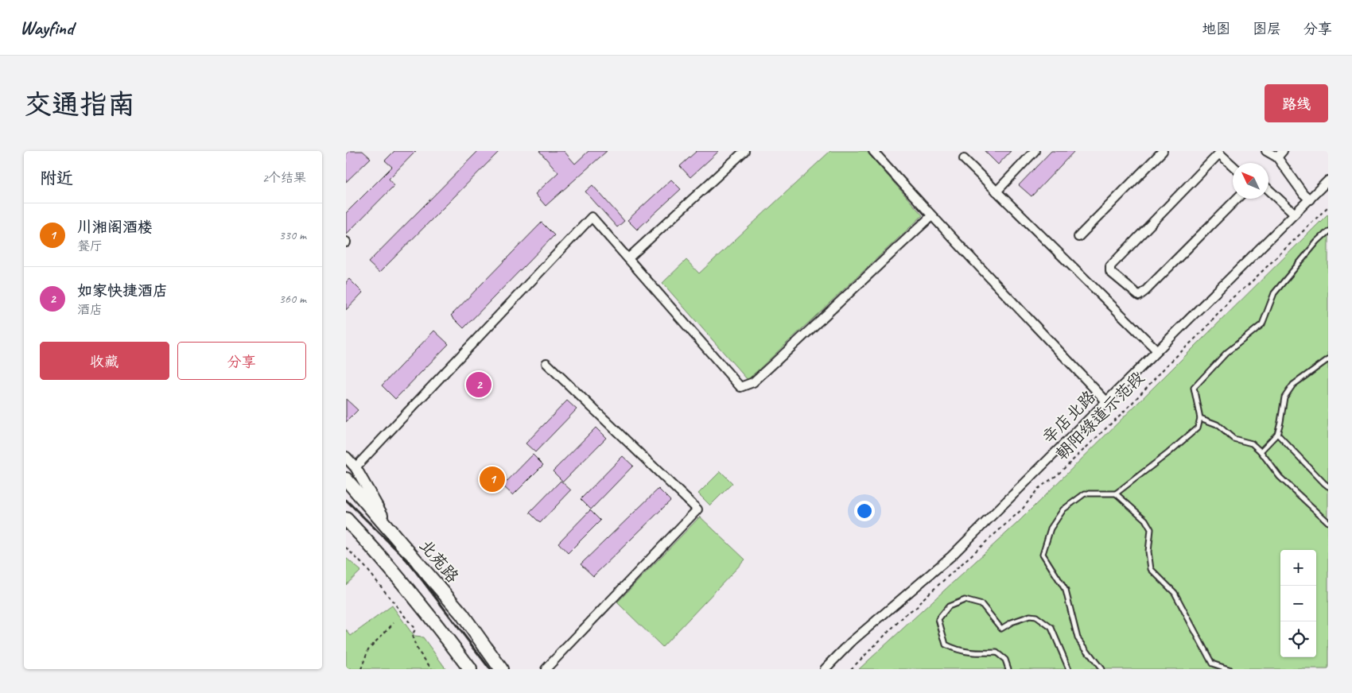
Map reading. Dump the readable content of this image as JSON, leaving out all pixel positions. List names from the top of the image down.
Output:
{
  "streets": {
    "main road": ["北苑路"],
    "street": ["辛店北路"],
    "path": ["朝阳绿道示范段"]
  },
  "north": "top left",
  "page": {
    "header": "Wayfind",
    "nav": ["地图", "图层", "分享"],
    "buttons": [
      "路线",
      ["收藏", "分享"]
    ],
    "title": "交通指南",
    "heading": ["附近", "2个结果"],
    "list": [
      {
        "mark": "1",
        "name": "川湘阁酒楼",
        "note": "餐厅",
        "value": "330 m"
      },
      {
        "mark": "2",
        "name": "如家快捷酒店",
        "note": "酒店",
        "value": "360 m"
      }
    ],
    "pins": ["2", "1"],
    "map_buttons": ["+", "−"]
  }
}
